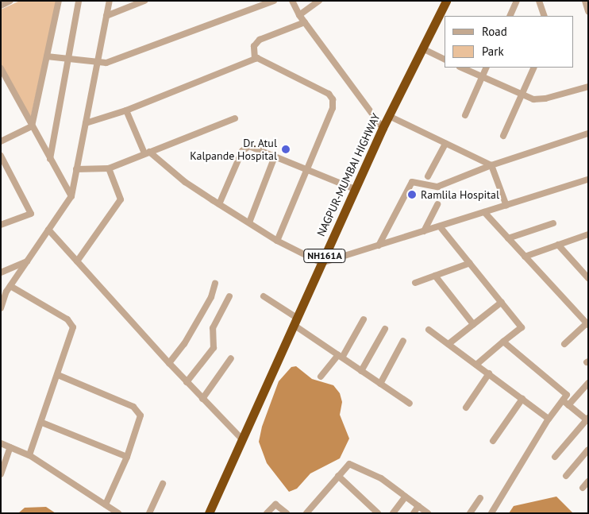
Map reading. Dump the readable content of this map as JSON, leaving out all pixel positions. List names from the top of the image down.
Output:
{
  "streets": {
    "highway": ["NAGPUR-MUMBAI HIGHWAY", "NH161A"]
  },
  "places": ["Dr. Atul Kalpande Hospital", "Ramlila Hospital"],
  "legend": ["Road", "Park"]
}
